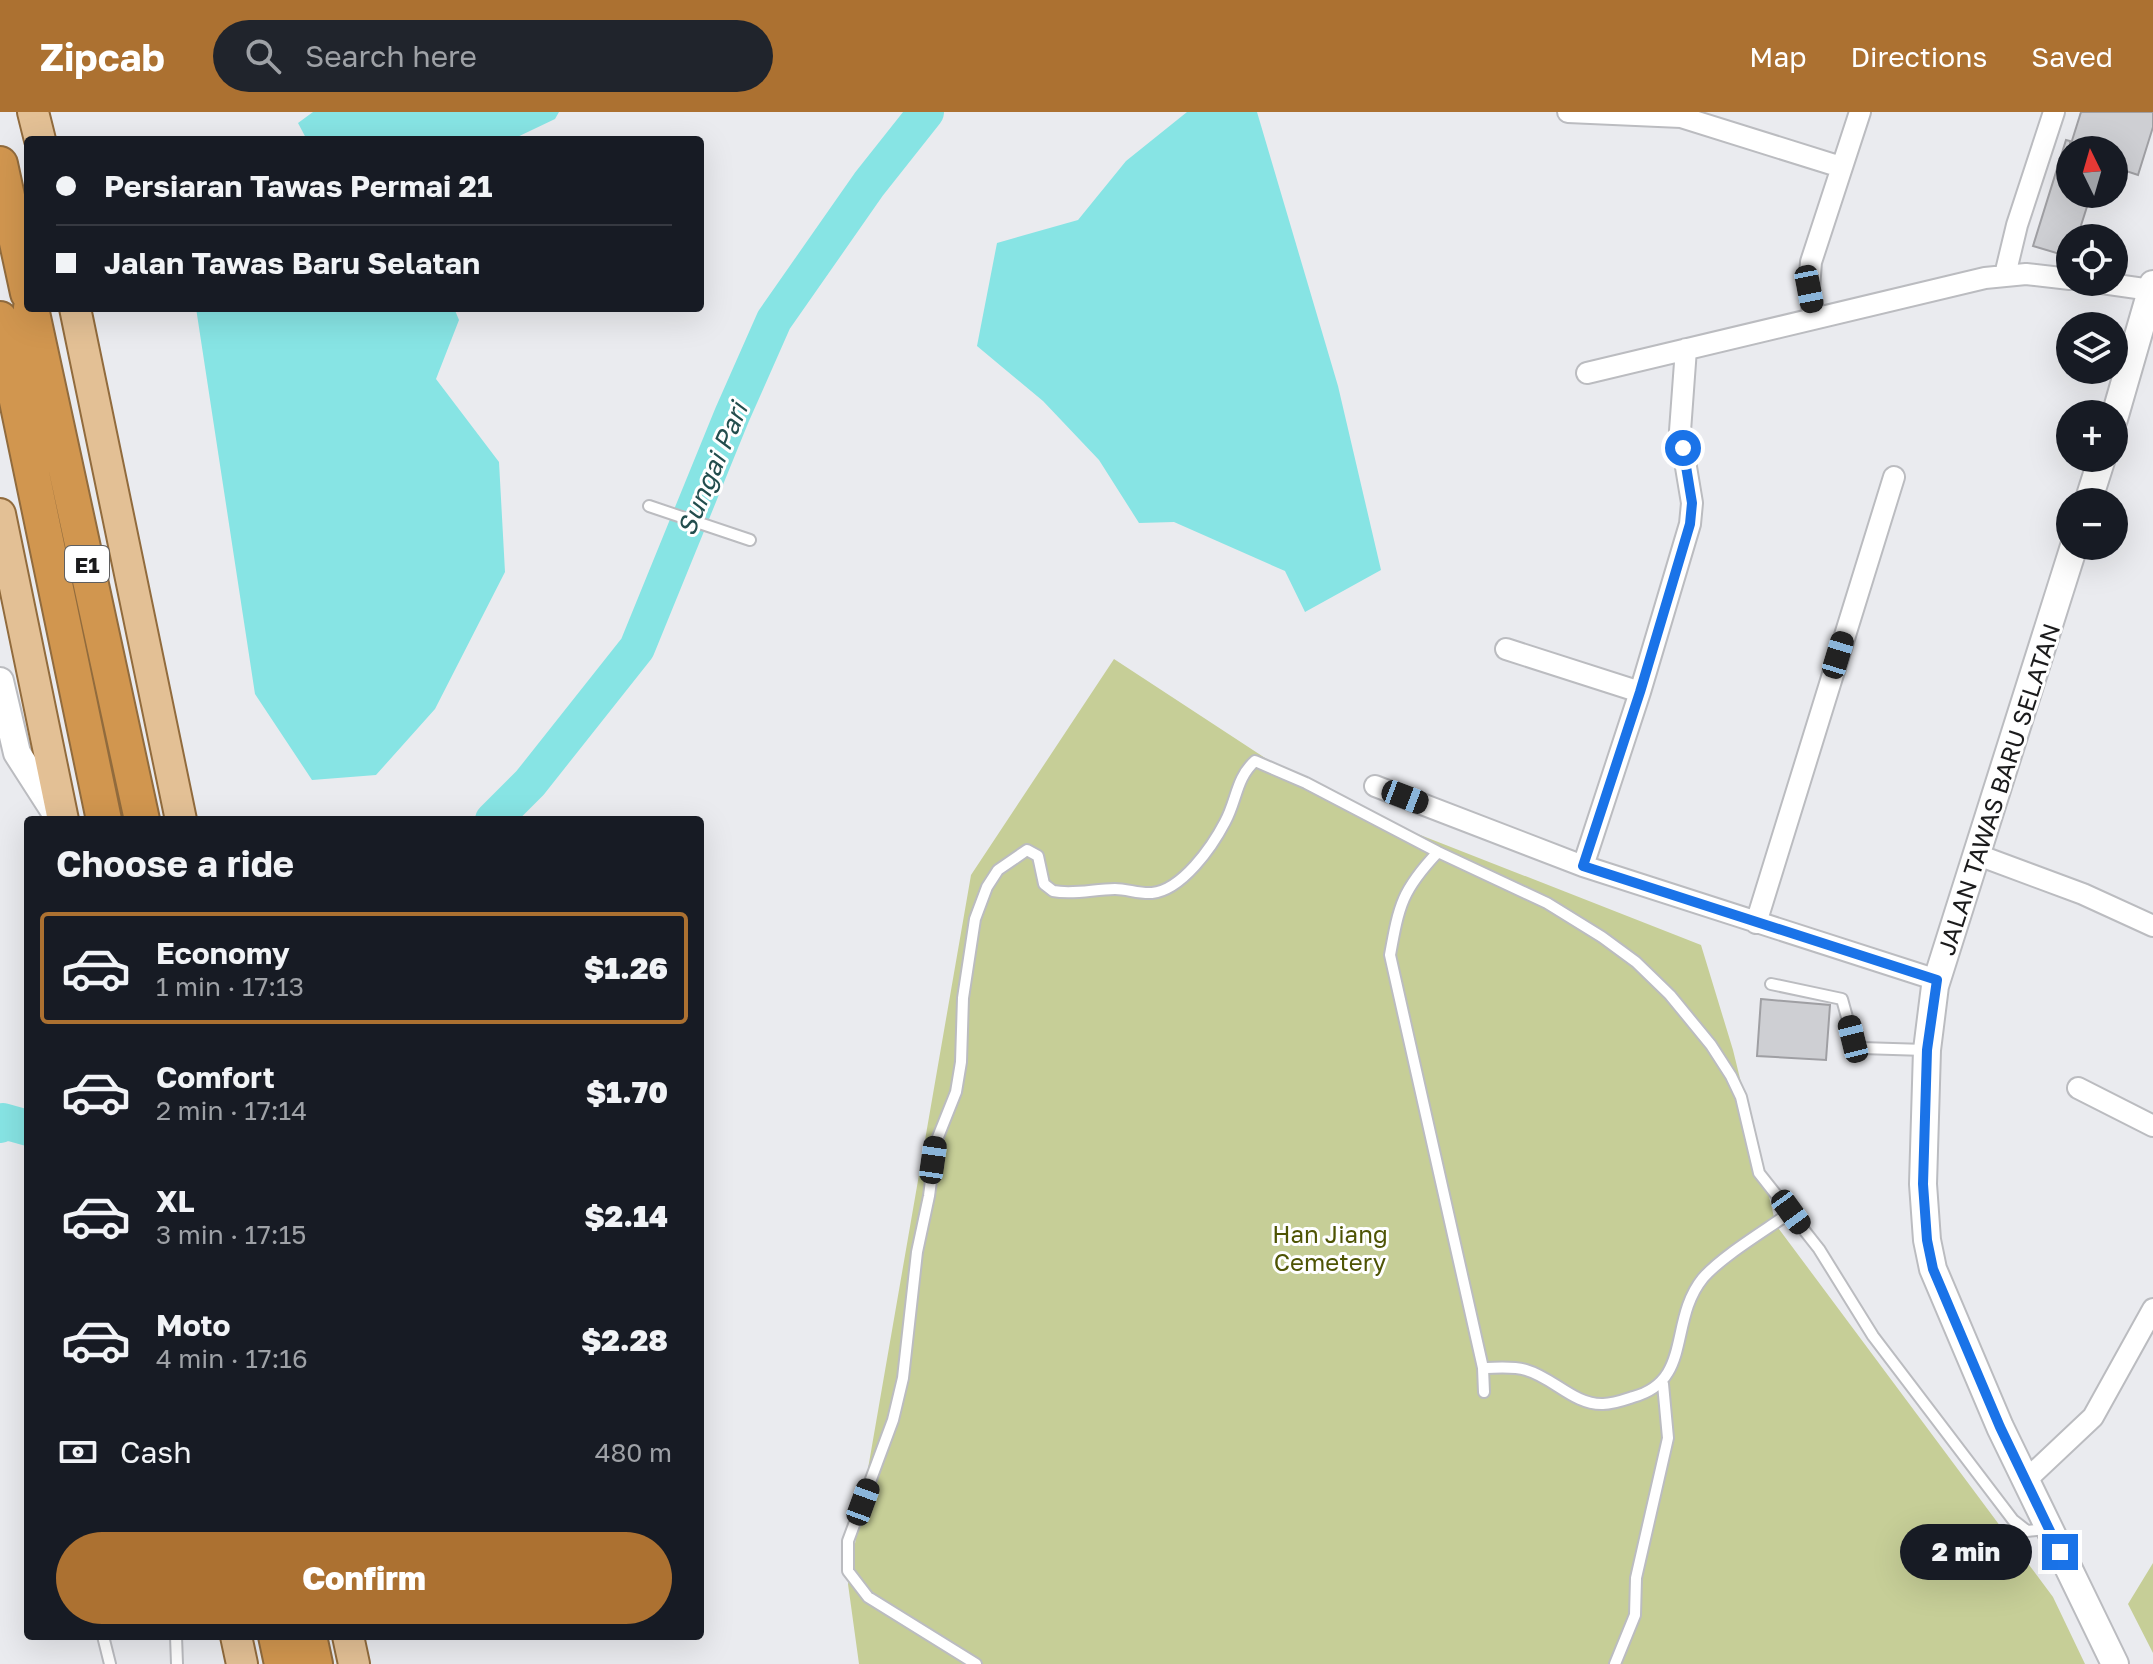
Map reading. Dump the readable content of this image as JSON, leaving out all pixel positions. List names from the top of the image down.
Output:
{
  "streets": {
    "highway": ["E1"],
    "street": ["JALAN TAWAS BARU SELATAN"]
  },
  "water": ["Sungai Pari"],
  "parks": ["Han Jiang Cemetery"],
  "north": "top",
  "page": {
    "header": "Zipcab",
    "search": "Search here",
    "nav": ["Map", "Directions", "Saved"],
    "map_buttons": ["+", "−"],
    "banner": ["Persiaran Tawas Permai 21", "Jalan Tawas Baru Selatan"],
    "heading": "Choose a ride",
    "list": [
      {
        "name": "Economy",
        "note": "1 min · 17:13",
        "value": "$1.26"
      },
      {
        "name": "Comfort",
        "note": "2 min · 17:14",
        "value": "$1.70"
      },
      {
        "name": "XL",
        "note": "3 min · 17:15",
        "value": "$2.14"
      },
      {
        "name": "Moto",
        "note": "4 min · 17:16",
        "value": "$2.28"
      }
    ],
    "pay": ["Cash", "480 m"],
    "buttons": "Confirm",
    "bubble": "2 min"
  }
}
